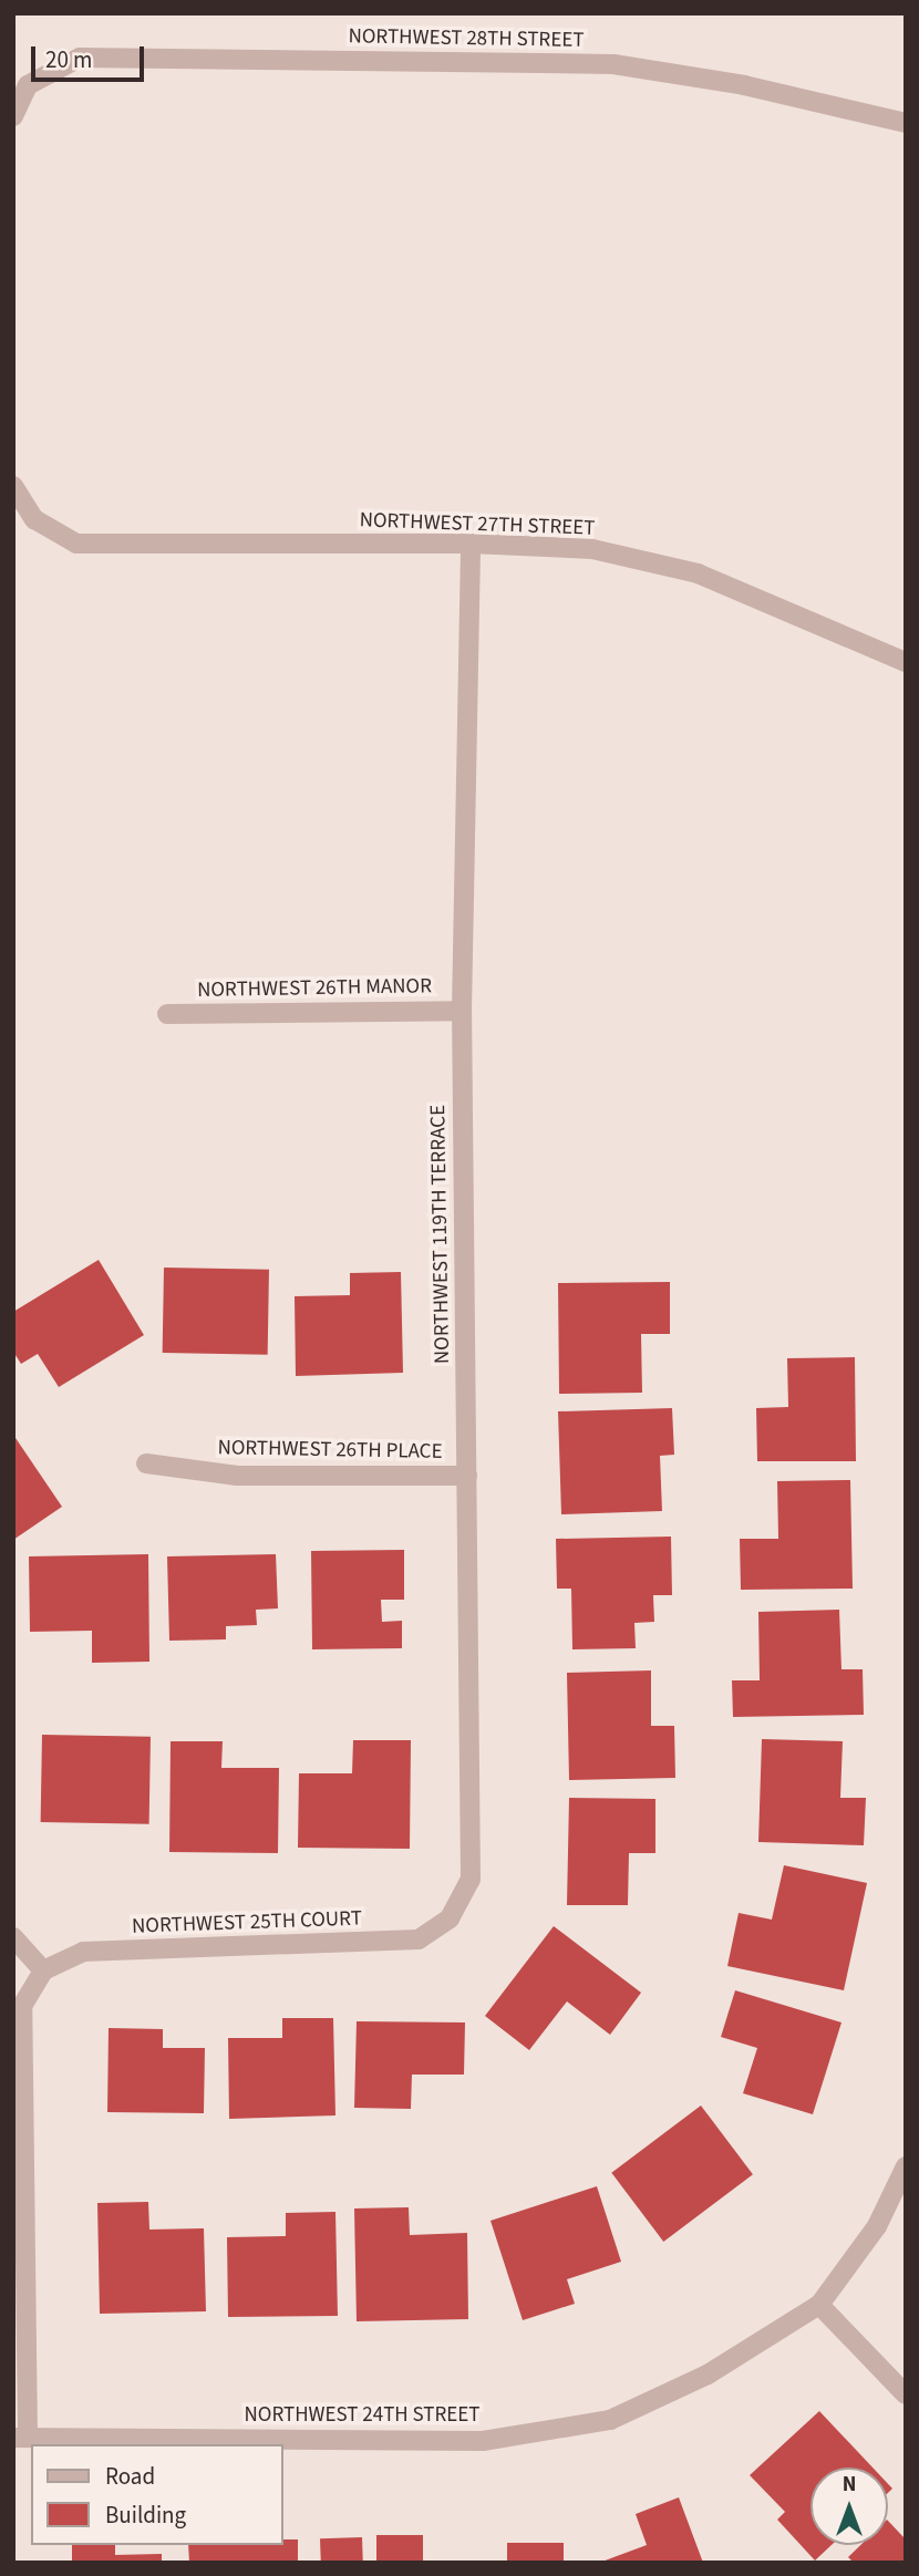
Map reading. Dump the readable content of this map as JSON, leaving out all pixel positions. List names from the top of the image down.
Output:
{
  "streets": {
    "street": [
      "NORTHWEST 28TH STREET",
      "NORTHWEST 27TH STREET",
      "NORTHWEST 26TH MANOR",
      "NORTHWEST 119TH TERRACE",
      "NORTHWEST 26TH PLACE",
      "NORTHWEST 25TH COURT",
      "NORTHWEST 24TH STREET"
    ]
  },
  "crossings": [
    ["NORTHWEST 27TH STREET", "NORTHWEST 119TH TERRACE"],
    ["NORTHWEST 26TH MANOR", "NORTHWEST 119TH TERRACE"],
    ["NORTHWEST 119TH TERRACE", "NORTHWEST 26TH PLACE"],
    ["NORTHWEST 119TH TERRACE", "NORTHWEST 25TH COURT"]
  ],
  "legend": ["Road", "Building"],
  "scale_bar": "20 m",
  "north": "top"
}
